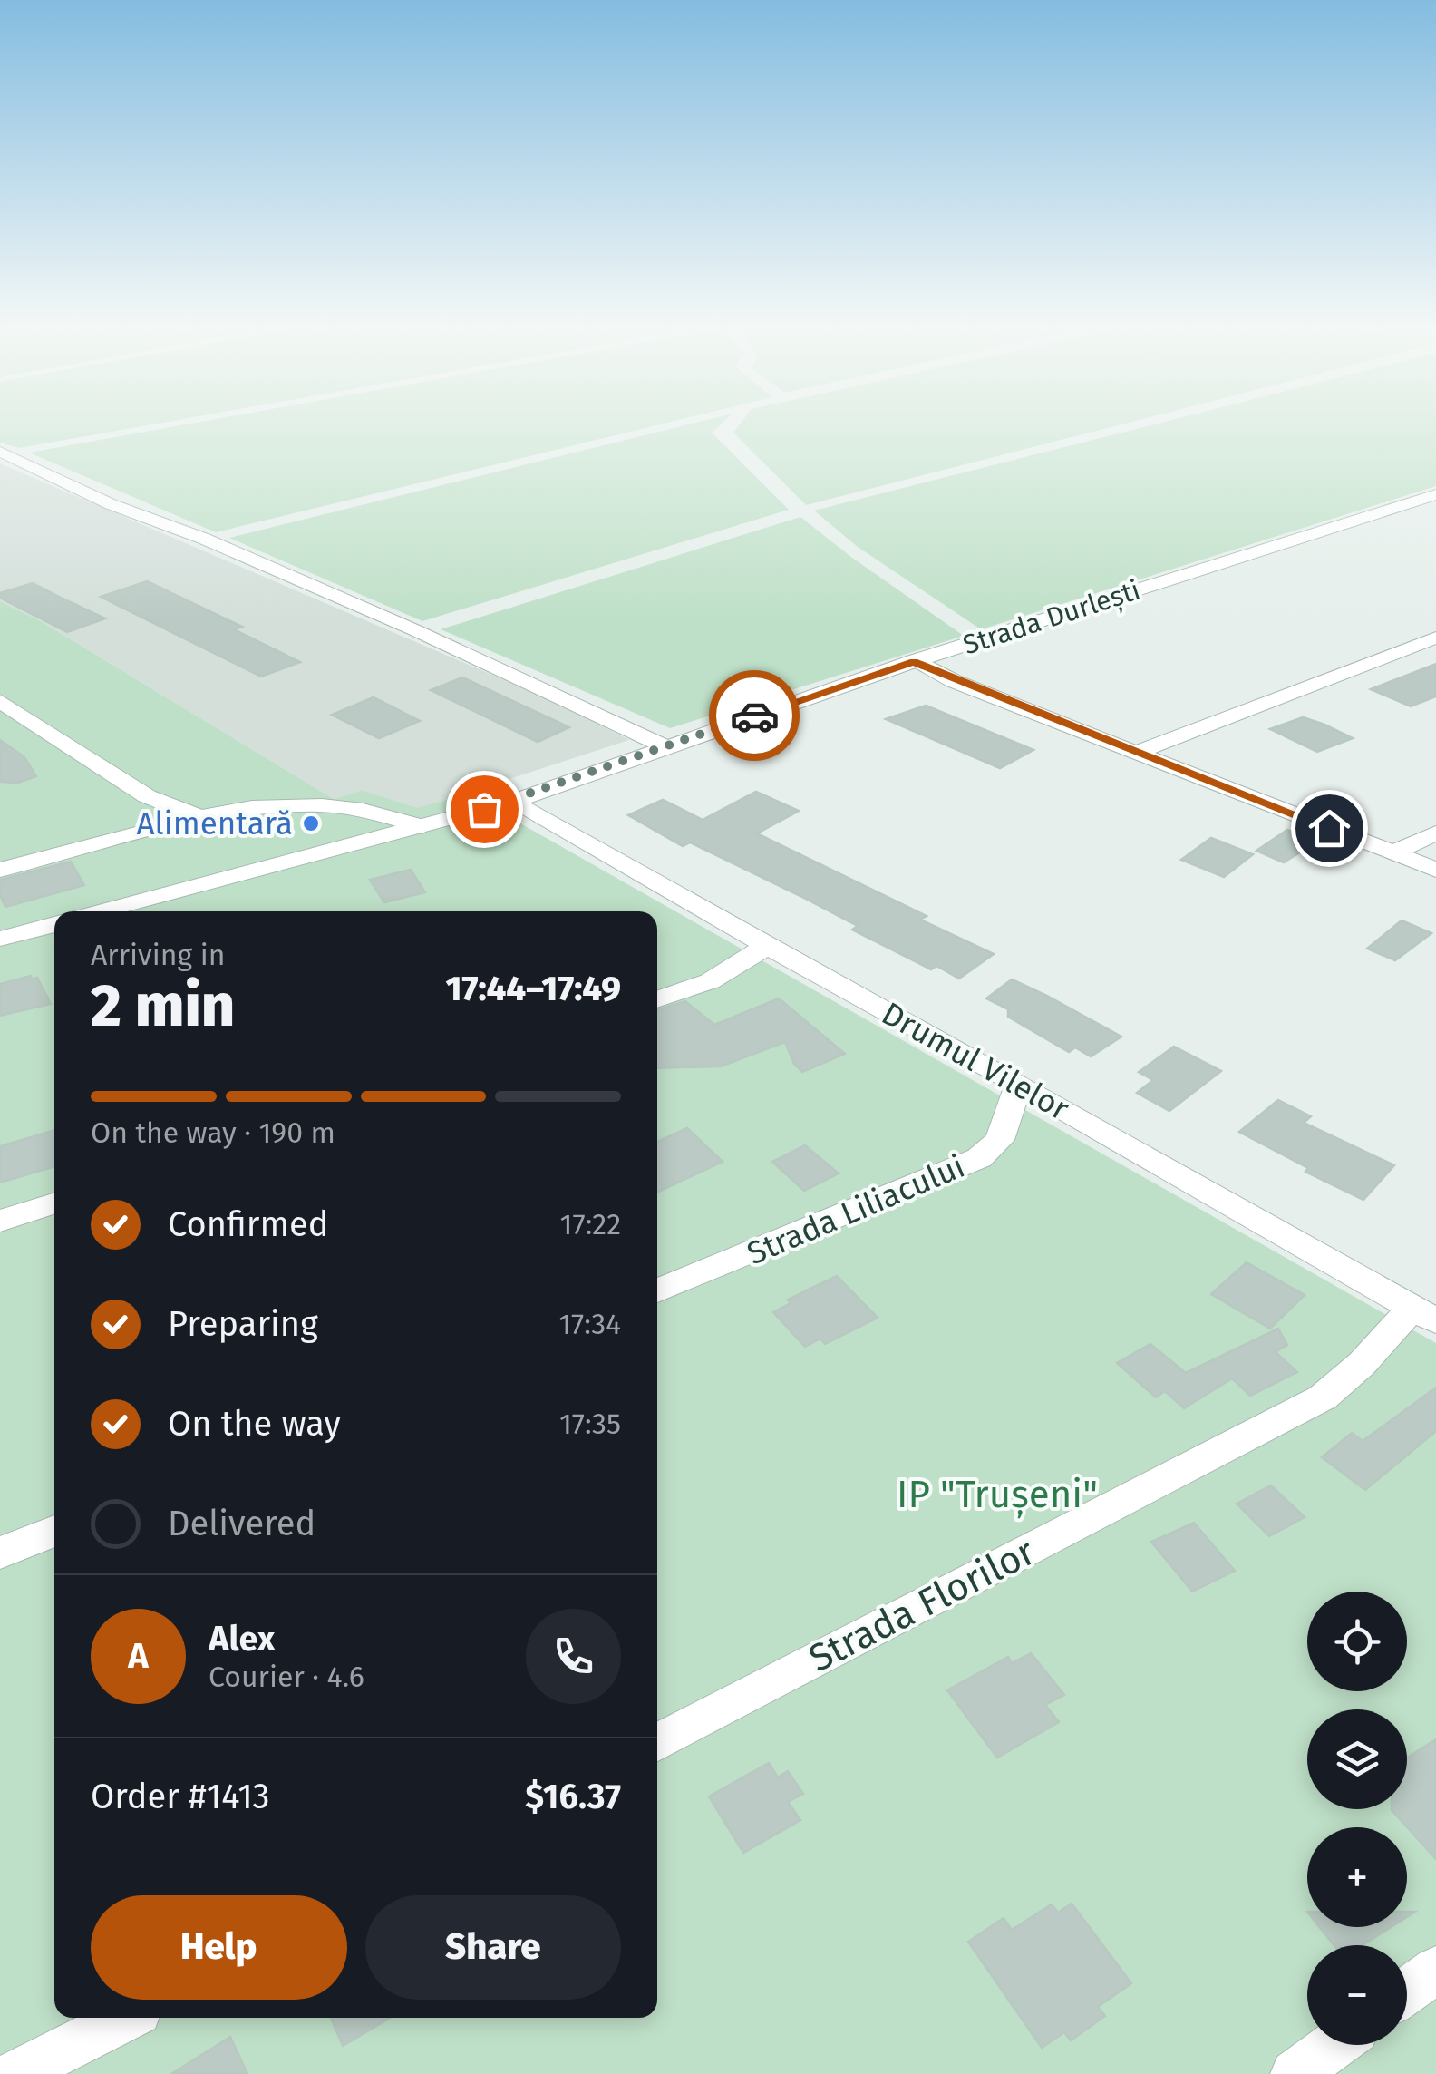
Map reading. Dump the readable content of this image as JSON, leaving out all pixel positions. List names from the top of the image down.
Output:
{
  "streets": {
    "street": [
      "Strada Durlești",
      "Drumul Vilelor",
      "Strada Liliacului",
      "Strada Florilor"
    ]
  },
  "crossings": [
    ["Strada Durlești", "Drumul Vilelor"],
    ["Drumul Vilelor", "Strada Liliacului"],
    ["Drumul Vilelor", "Strada Florilor"]
  ],
  "parks": ["IP \"Trușeni\""],
  "places": ["Alimentară"],
  "page": {
    "heading": ["2 min", "Arriving in", "17:44–17:49"],
    "panel": [
      "Alex",
      "Courier · 4.6",
      "Order #1413",
      "$16.37"
    ],
    "bar": "On the way · 190 m",
    "list": [
      ["Confirmed", "17:22"],
      ["Preparing", "17:34"],
      ["On the way", "17:35"],
      "Delivered"
    ],
    "map_buttons": ["+", "−"],
    "round": "A",
    "buttons": ["Help", "Share"]
  }
}
